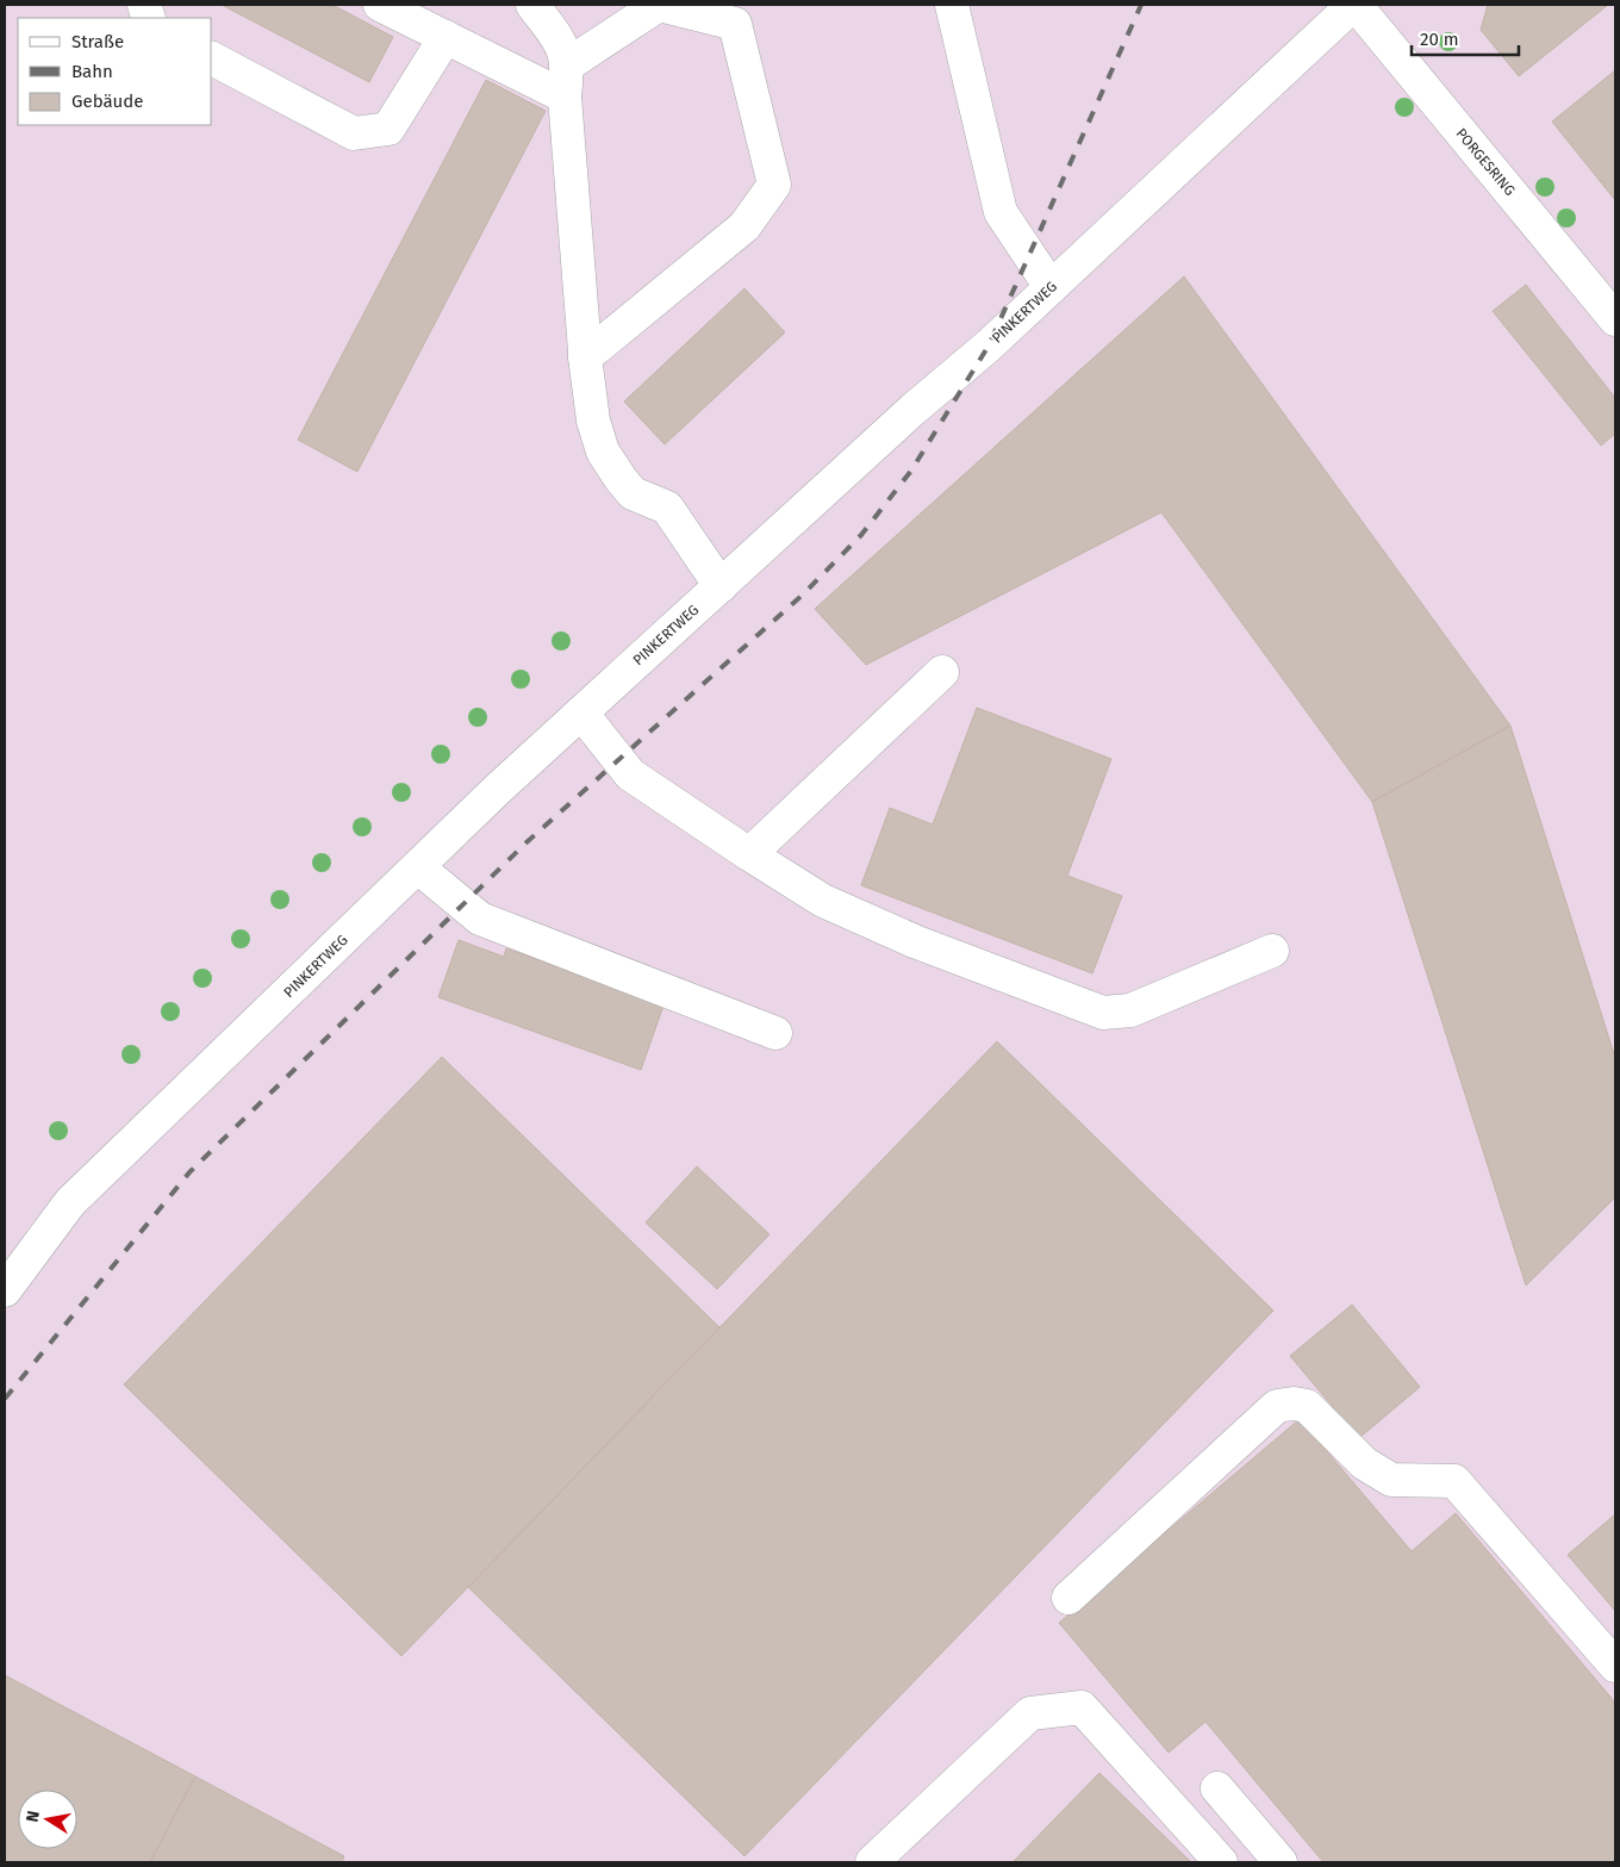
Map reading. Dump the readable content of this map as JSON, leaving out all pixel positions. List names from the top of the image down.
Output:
{
  "streets": {
    "street": ["PORGESRING", "PINKERTWEG"]
  },
  "crossings": [
    ["PORGESRING", "PINKERTWEG"]
  ],
  "legend": ["Straße", "Bahn", "Gebäude"],
  "scale_bar": "20 m",
  "north": "left"
}
